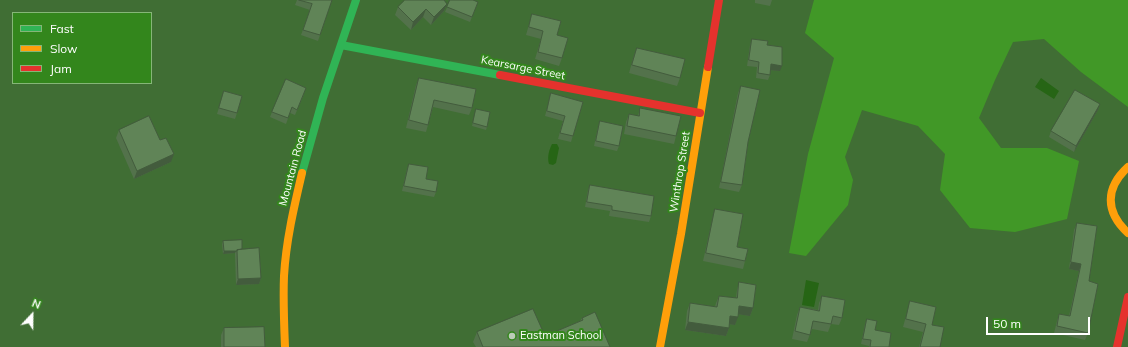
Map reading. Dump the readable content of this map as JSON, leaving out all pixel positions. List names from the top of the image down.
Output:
{
  "streets": {
    "street": ["Kearsarge Street", "Mountain Road", "Winthrop Street"]
  },
  "crossings": [
    ["Kearsarge Street", "Mountain Road"],
    ["Kearsarge Street", "Winthrop Street"]
  ],
  "places": ["Eastman School"],
  "legend": ["Fast", "Slow", "Jam"],
  "scale_bar": "50 m",
  "north": "top"
}
